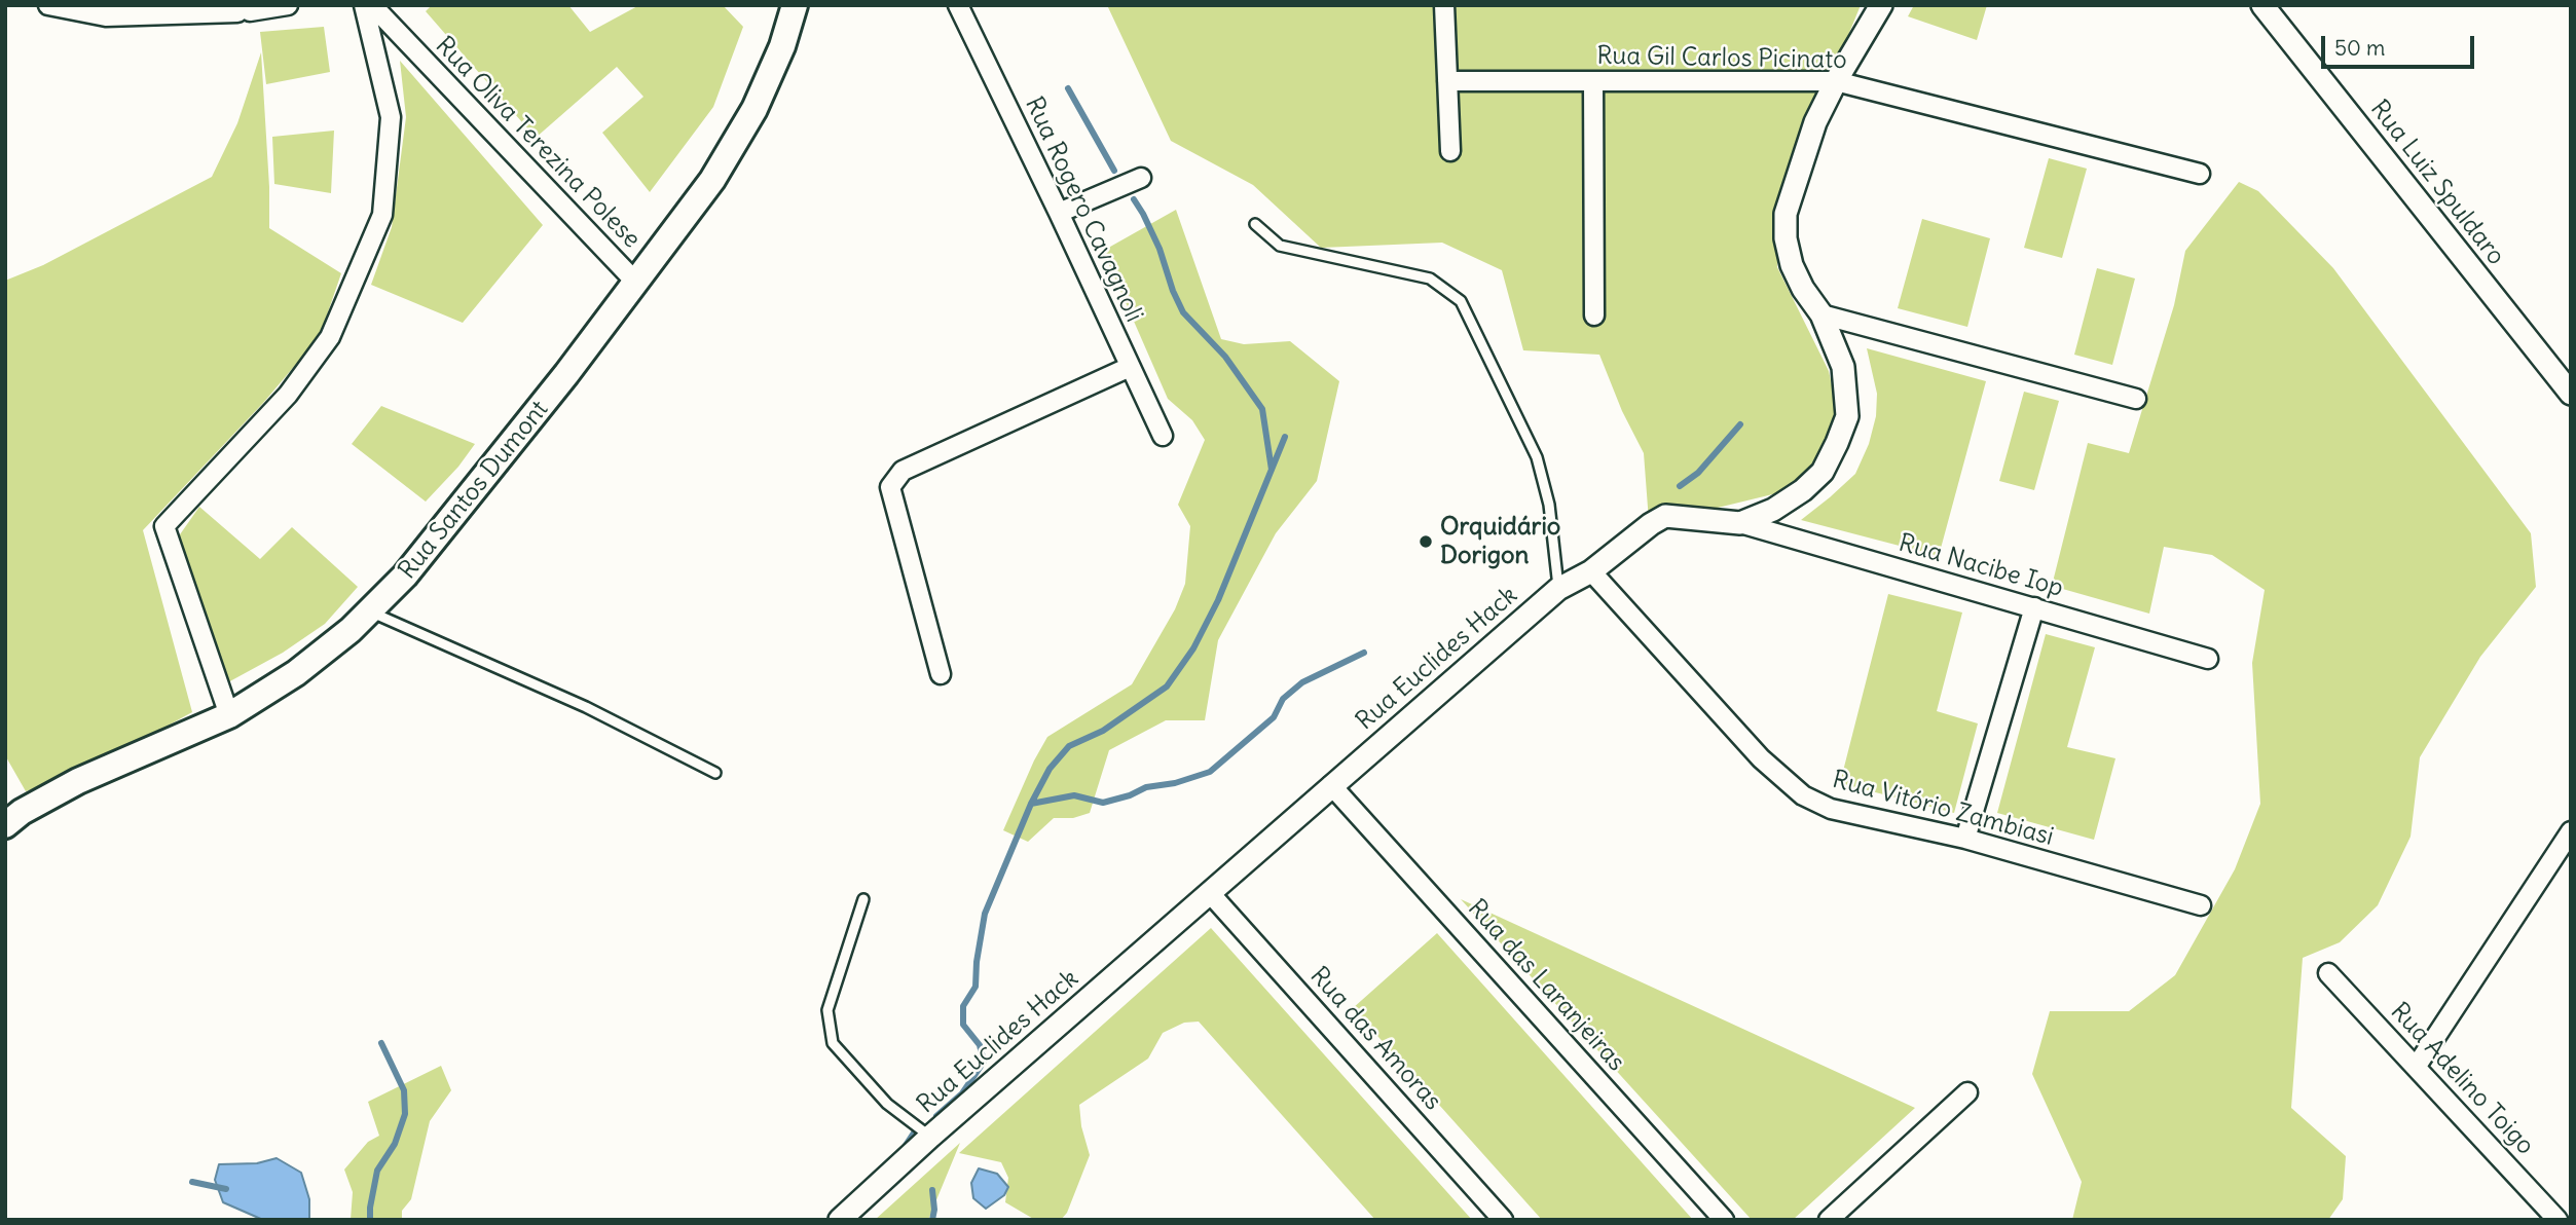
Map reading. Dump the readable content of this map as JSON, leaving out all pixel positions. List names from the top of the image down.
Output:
{
  "streets": {
    "main road": ["Rua Santos Dumont"],
    "street": [
      "Rua Gil Carlos Picinato",
      "Rua Oliva Terezina Polese",
      "Rua Luiz Spuldaro",
      "Rua Rogero Cavagnoli",
      "Rua Nacibe Iop",
      "Rua Euclides Hack",
      "Rua Vitório Zambiasi",
      "Rua das Laranjeiras",
      "Rua das Amoras",
      "Rua Adelino Toigo"
    ]
  },
  "crossings": [
    ["Rua Gil Carlos Picinato", "Rua Euclides Hack"],
    ["Rua Oliva Terezina Polese", "Rua Santos Dumont"],
    ["Rua Nacibe Iop", "Rua Euclides Hack"],
    ["Rua Euclides Hack", "Rua Vitório Zambiasi"],
    ["Rua Euclides Hack", "Rua das Laranjeiras"],
    ["Rua Euclides Hack", "Rua das Amoras"]
  ],
  "places": ["Orquidário Dorigon"],
  "scale_bar": "50 m"
}
